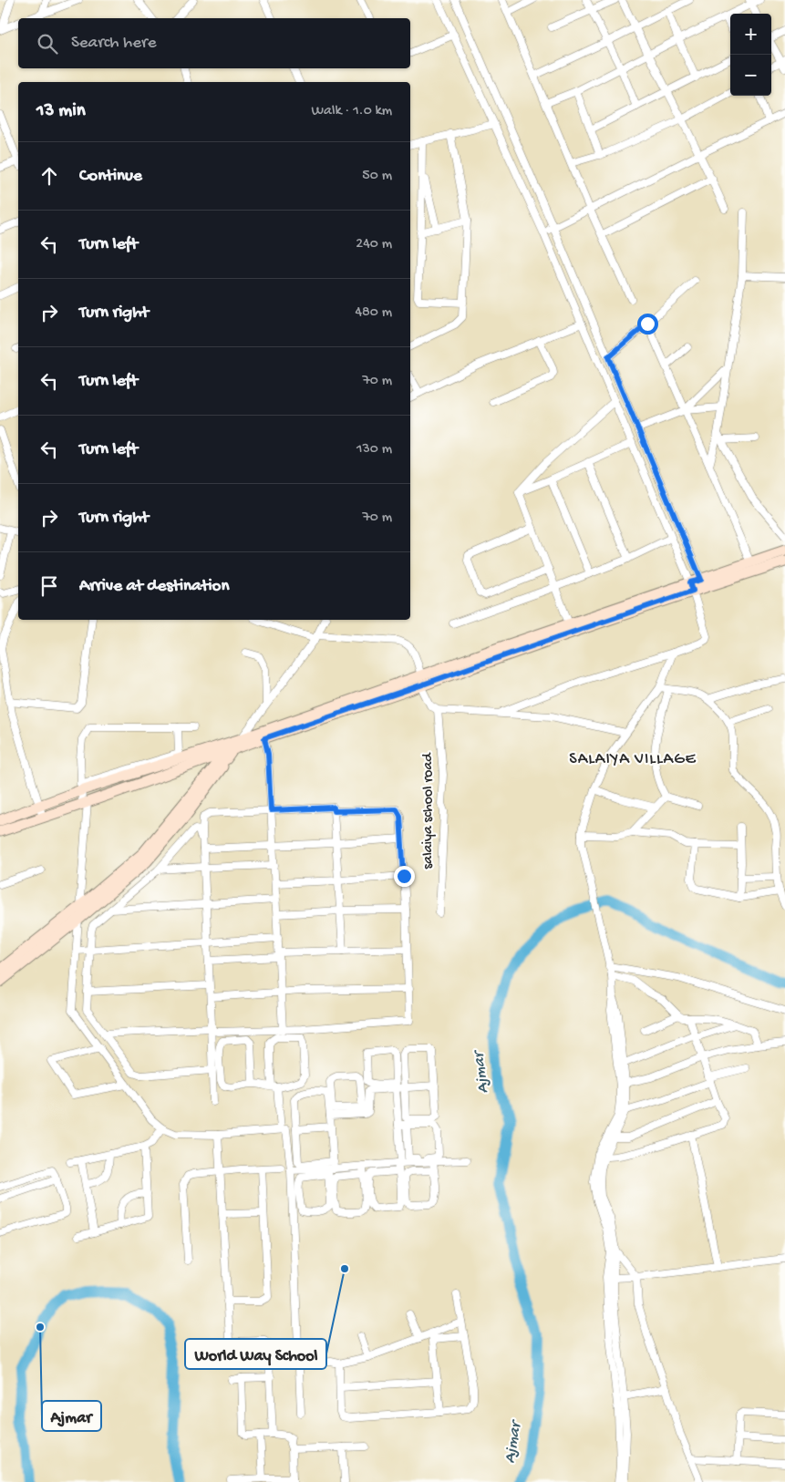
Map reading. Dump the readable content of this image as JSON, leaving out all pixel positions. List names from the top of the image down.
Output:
{
  "streets": {
    "street": ["salaiya school road"]
  },
  "districts": ["SALAIYA VILLAGE"],
  "water": ["Ajmar"],
  "places": ["World Way School", "Ajmar"],
  "page": {
    "map_buttons": ["+", "−"],
    "search": "Search here",
    "heading": ["13 min", "Walk · 1.0 km"],
    "list": [
      ["Continue", "50 m"],
      ["Turn left", "240 m"],
      ["Turn right", "480 m"],
      ["Turn left", "70 m"],
      ["Turn left", "130 m"],
      ["Turn right", "70 m"],
      "Arrive at destination"
    ]
  }
}
